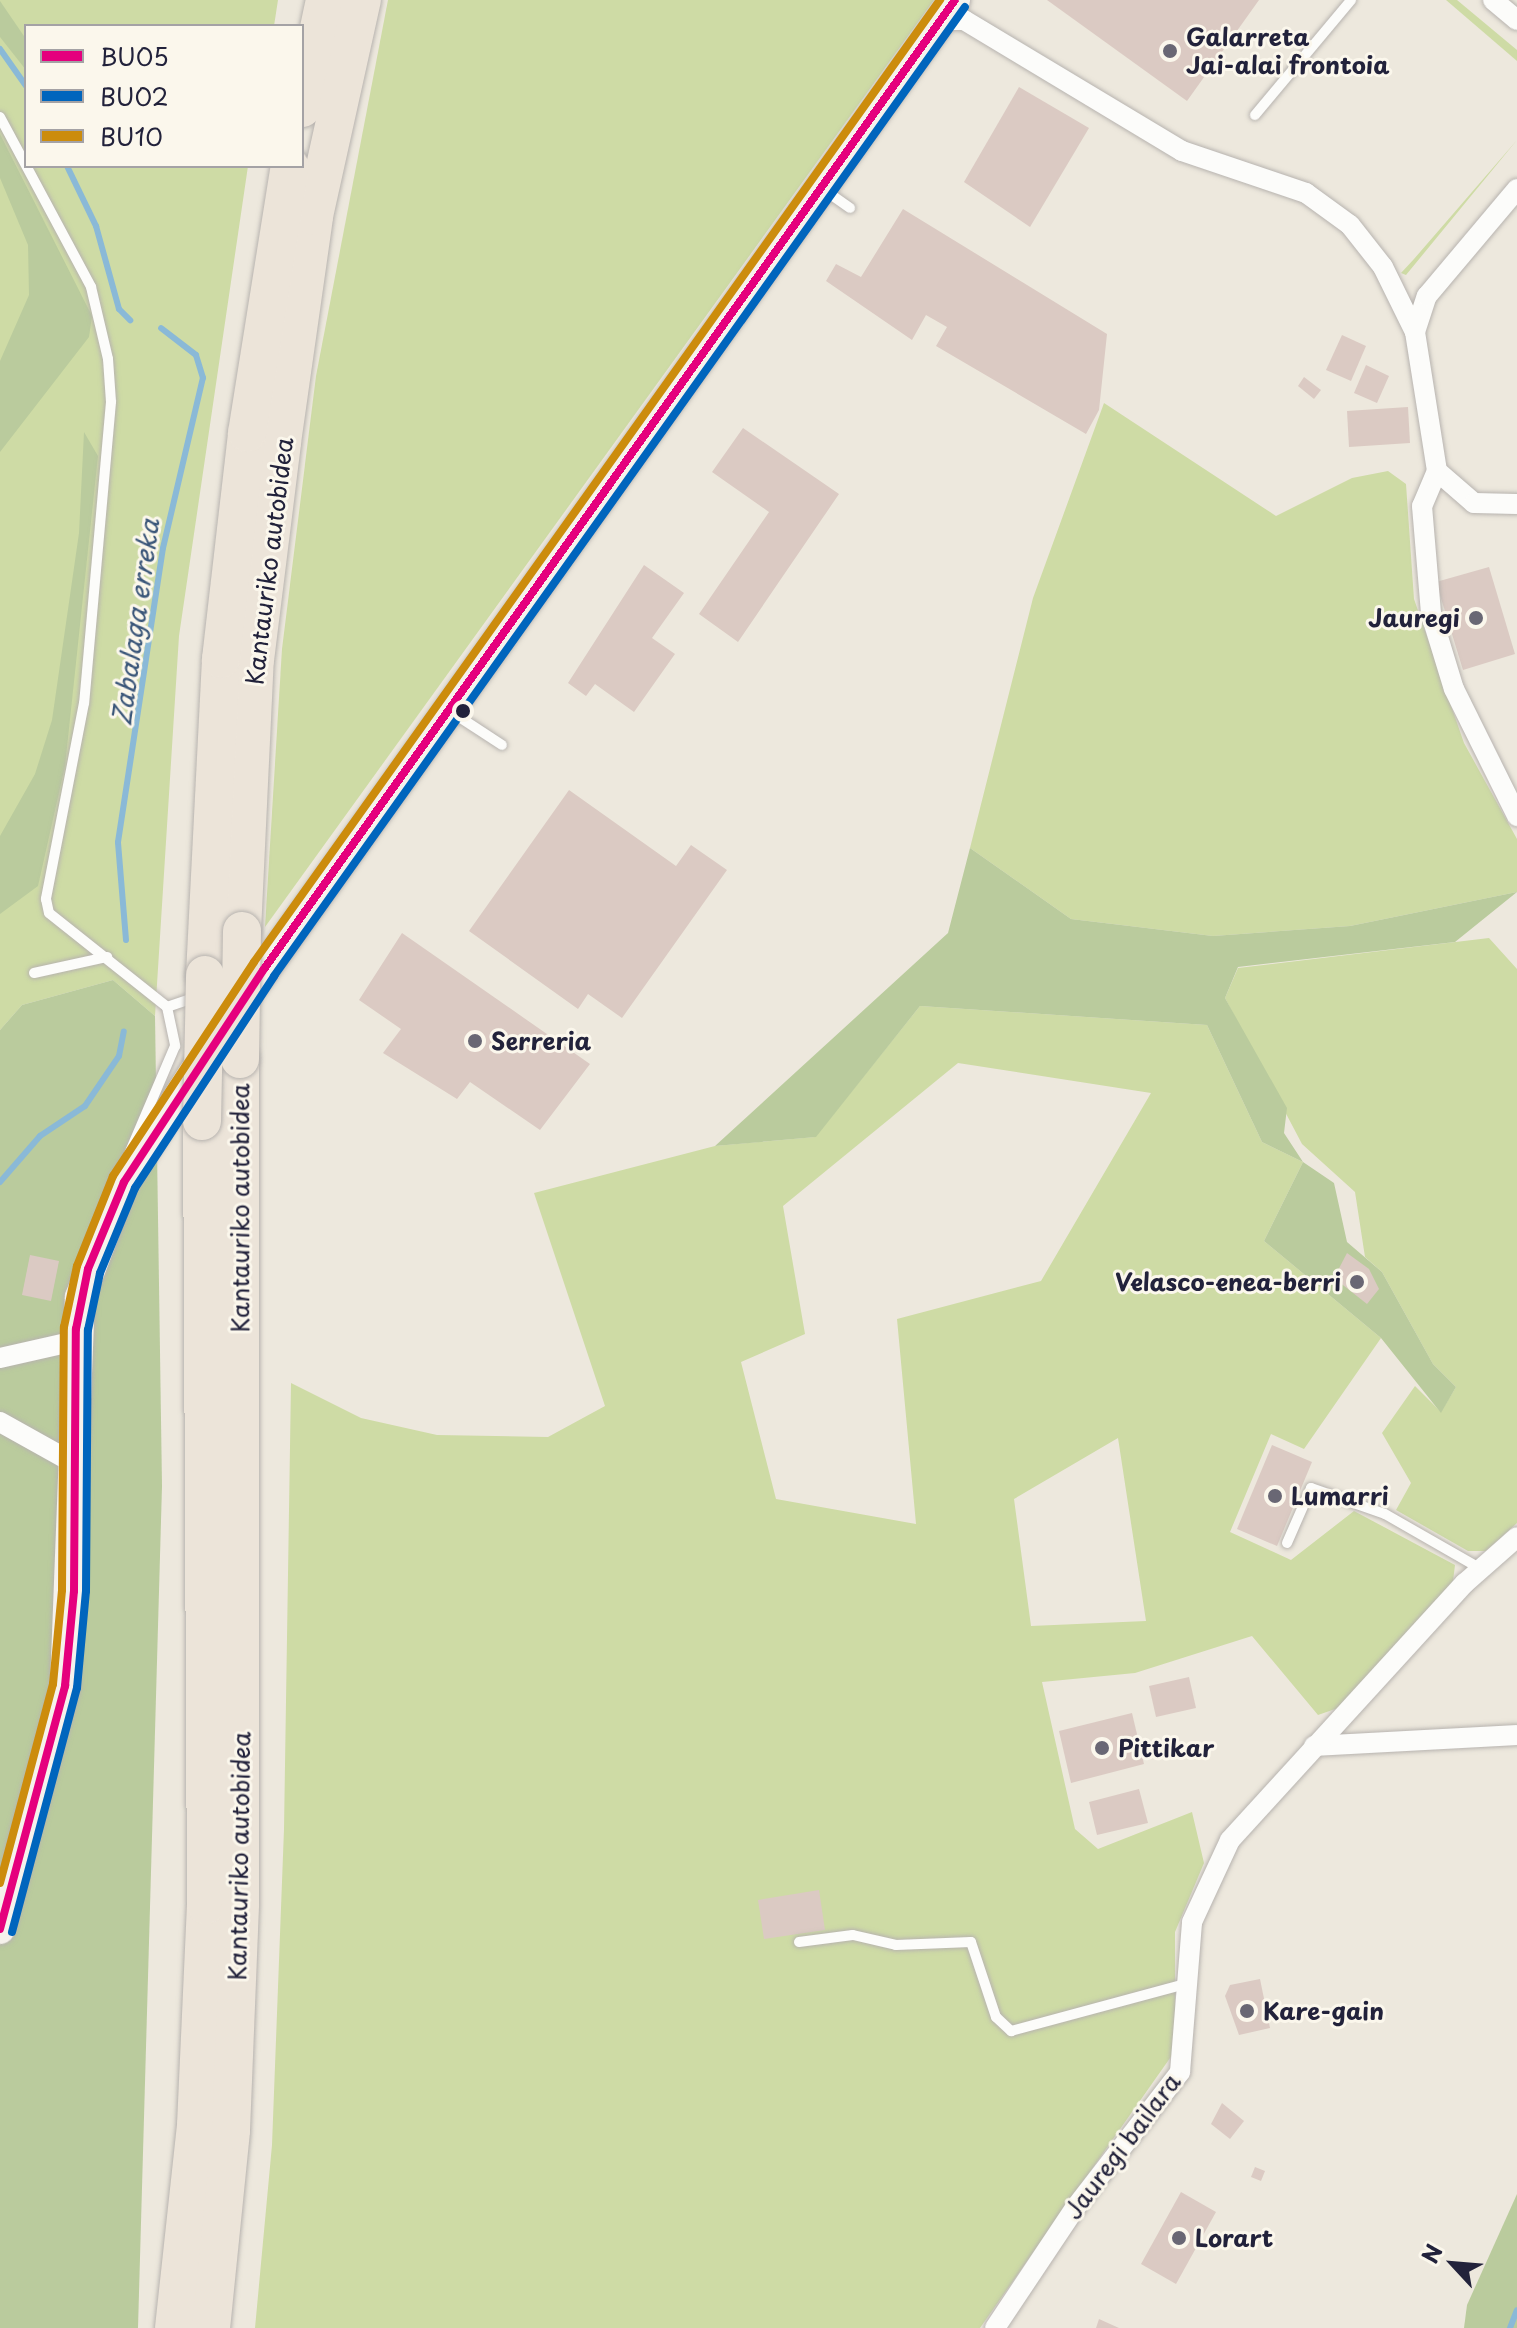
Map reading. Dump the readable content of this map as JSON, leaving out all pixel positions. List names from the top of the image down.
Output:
{
  "streets": {
    "highway": ["Kantauriko autobidea"],
    "street": ["Jauregi bailara"]
  },
  "water": ["Zabalaga erreka"],
  "places": [
    "Galarreta Jai-alai frontoia",
    "Jauregi",
    "Serreria",
    "Velasco-enea-berri",
    "Lumarri",
    "Pittikar",
    "Kare-gain",
    "Lorart"
  ],
  "lines": ["transit line BU05", "transit line BU10", "transit line BU02"],
  "legend": ["BU05", "BU02", "BU10"],
  "north": "top left"
}
